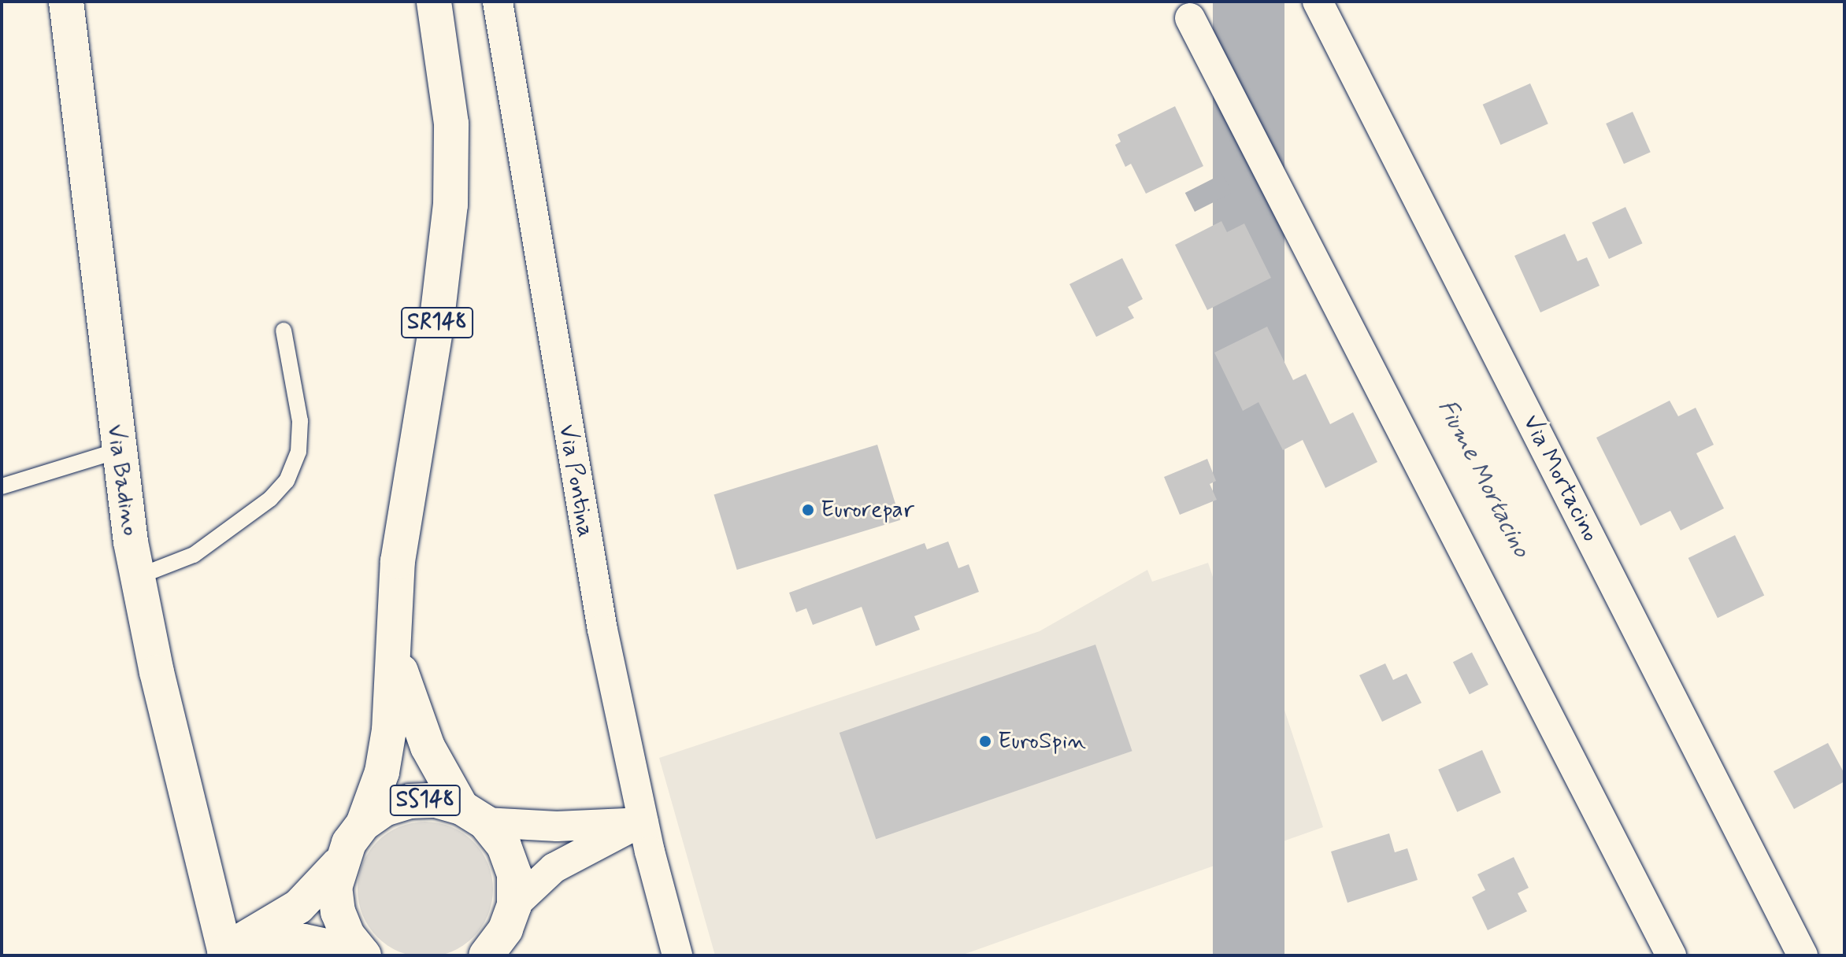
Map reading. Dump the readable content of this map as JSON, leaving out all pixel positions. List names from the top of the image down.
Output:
{
  "streets": {
    "main road": ["SR148", "Via Badino", "SS148"],
    "street": ["Via Mortacino", "Via Pontina"]
  },
  "crossings": [
    ["SR148", "SS148"]
  ],
  "water": ["Fiume Mortacino"],
  "places": ["Eurorepar", "EuroSpin"]
}
